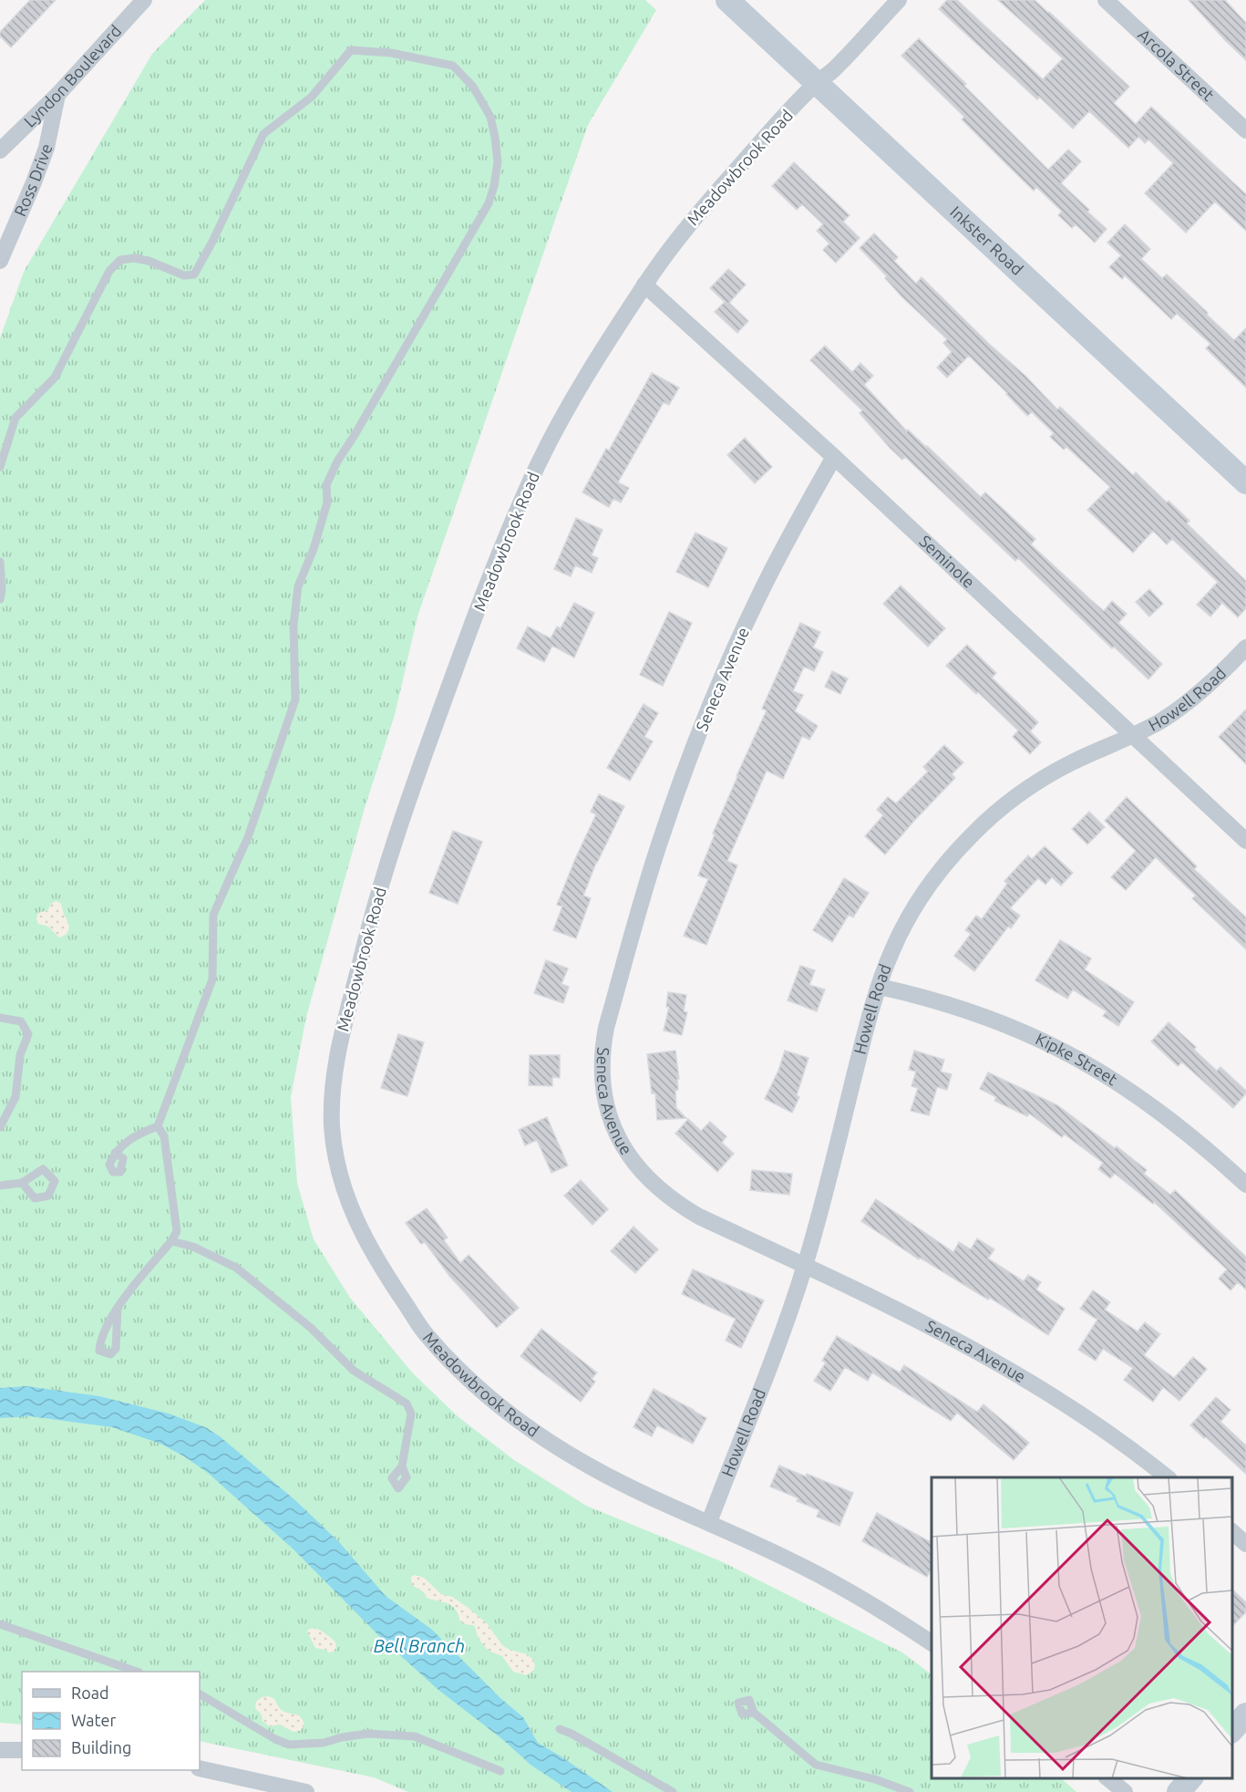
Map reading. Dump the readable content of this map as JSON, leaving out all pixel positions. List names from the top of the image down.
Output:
{
  "streets": {
    "main road": ["Inkster Road"],
    "street": [
      "Arcola Street",
      "Lyndon Boulevard",
      "Meadowbrook Road",
      "Ross Drive",
      "Seminole",
      "Seneca Avenue",
      "Howell Road",
      "Kipke Street"
    ]
  },
  "crossings": [
    ["Lyndon Boulevard", "Ross Drive"],
    ["Meadowbrook Road", "Inkster Road"],
    ["Meadowbrook Road", "Seminole"],
    ["Meadowbrook Road", "Howell Road"],
    ["Seminole", "Seneca Avenue"],
    ["Seminole", "Howell Road"],
    ["Seneca Avenue", "Howell Road"],
    ["Howell Road", "Kipke Street"]
  ],
  "water": ["Bell Branch"],
  "legend": ["Road", "Water", "Building"]
}
